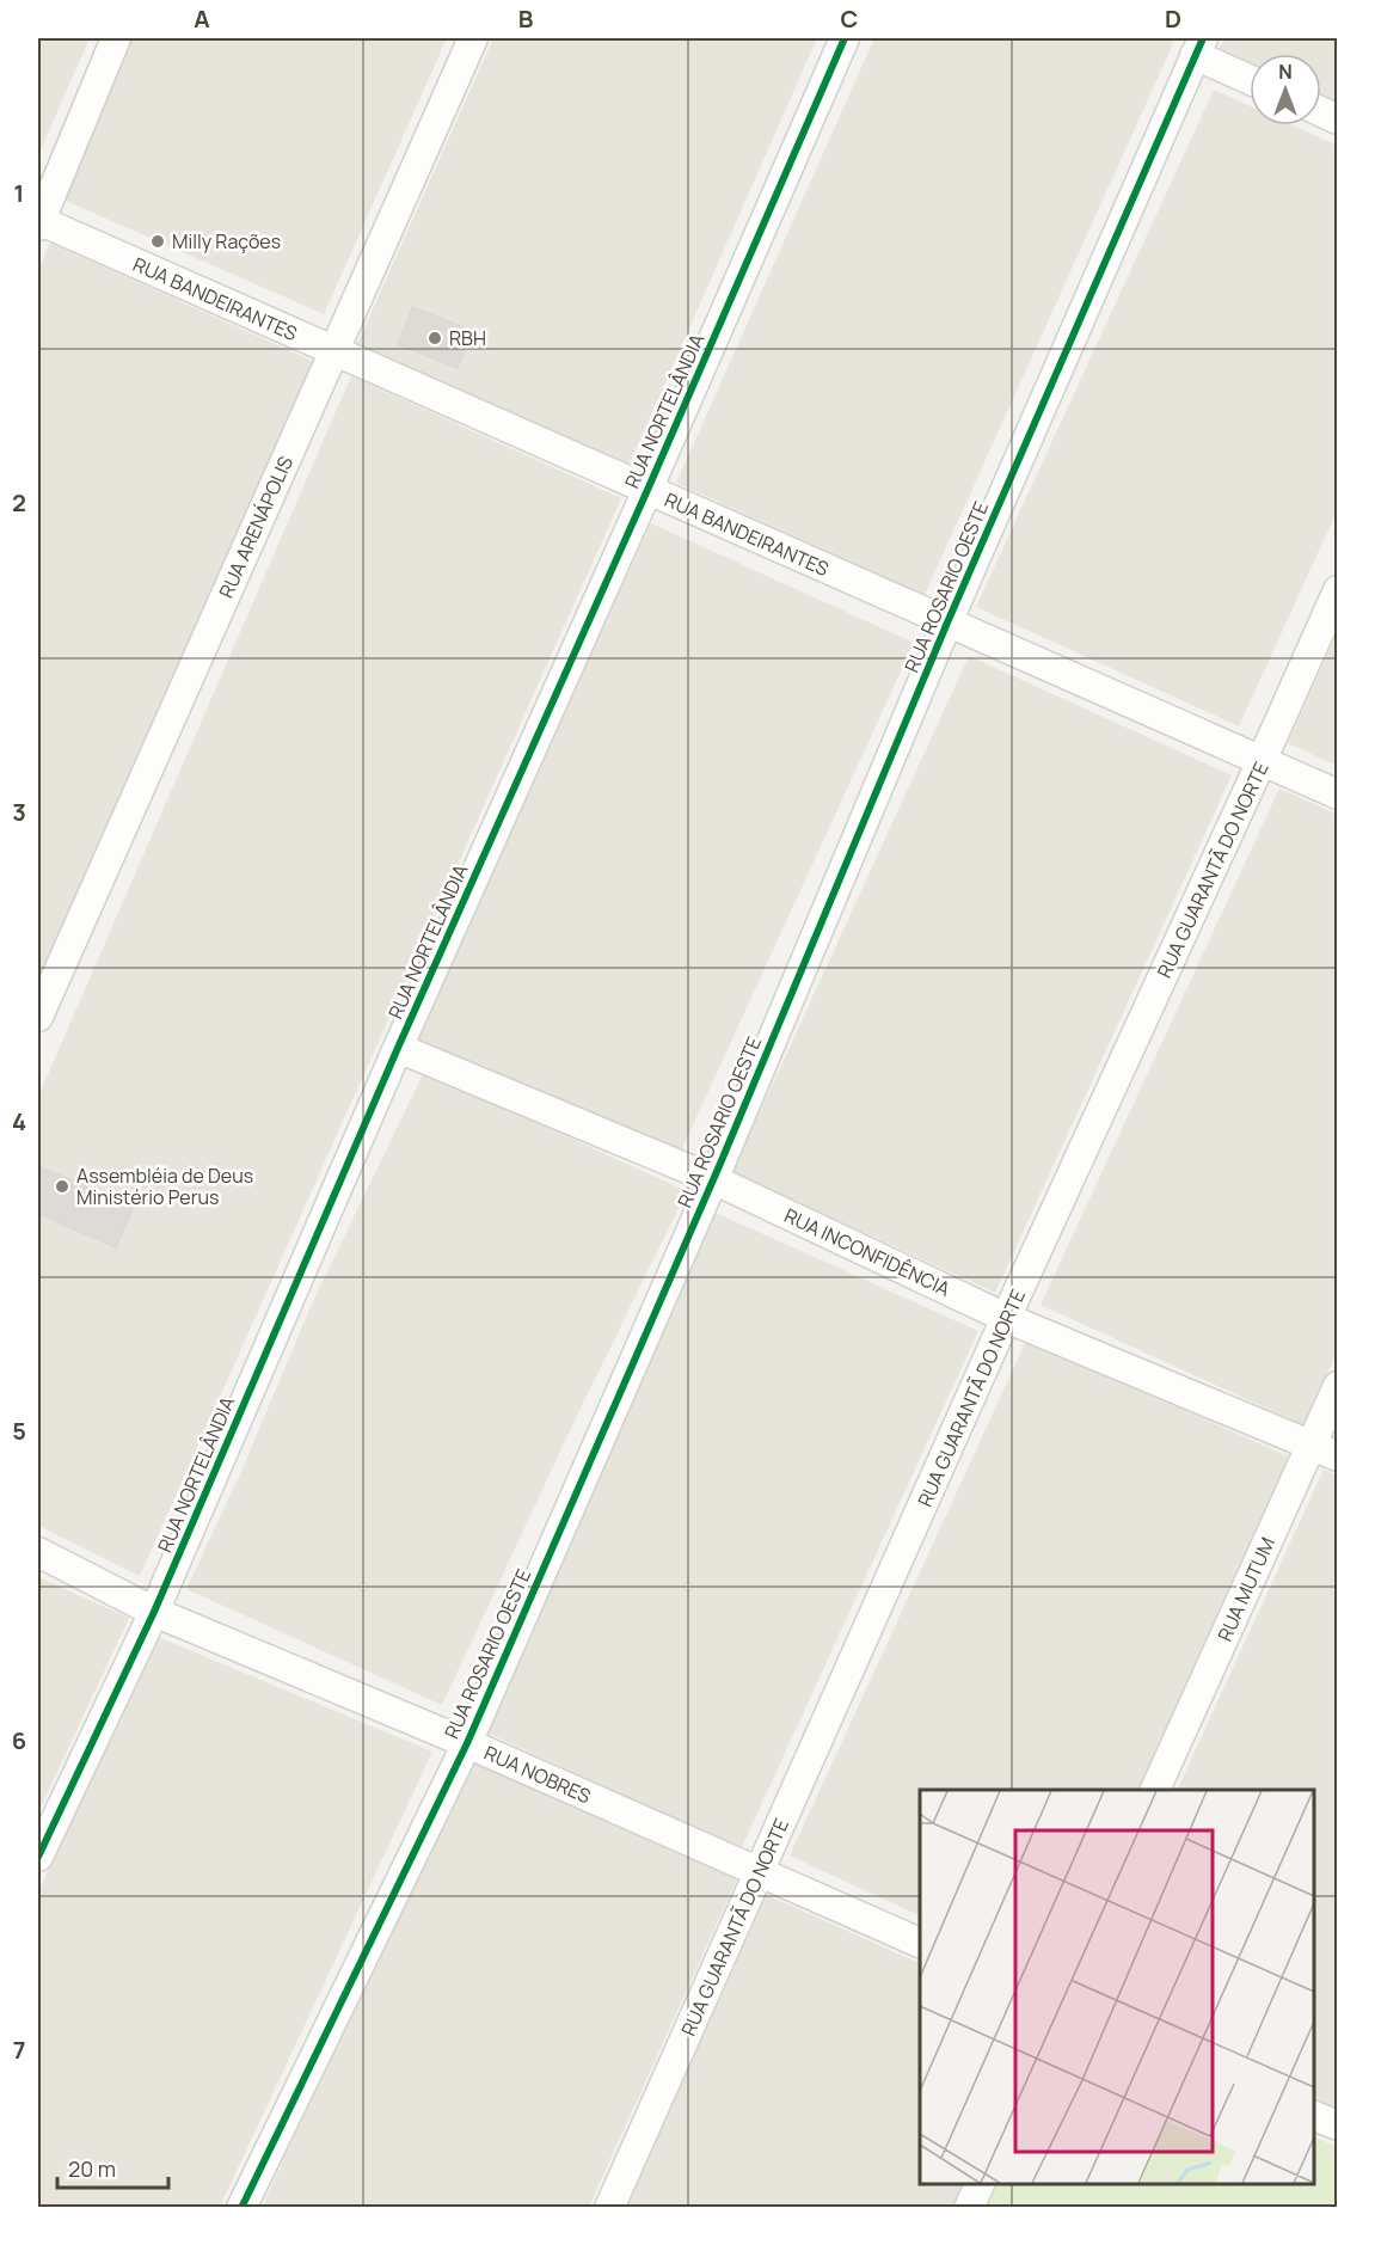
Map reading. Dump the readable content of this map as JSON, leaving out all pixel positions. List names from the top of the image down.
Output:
{
  "streets": {
    "street": [
      "RUA BANDEIRANTES",
      "RUA NORTELÂNDIA",
      "RUA ARENÁPOLIS",
      "RUA ROSARIO OESTE",
      "RUA GUARANTÃ DO NORTE",
      "RUA INCONFIDÊNCIA",
      "RUA MUTUM",
      "RUA NOBRES"
    ]
  },
  "crossings": [
    ["RUA BANDEIRANTES", "RUA NORTELÂNDIA"],
    ["RUA BANDEIRANTES", "RUA ARENÁPOLIS"],
    ["RUA BANDEIRANTES", "RUA ROSARIO OESTE"],
    ["RUA BANDEIRANTES", "RUA GUARANTÃ DO NORTE"],
    ["RUA NORTELÂNDIA", "RUA INCONFIDÊNCIA"],
    ["RUA NORTELÂNDIA", "RUA NOBRES"],
    ["RUA ROSARIO OESTE", "RUA INCONFIDÊNCIA"],
    ["RUA ROSARIO OESTE", "RUA NOBRES"],
    ["RUA GUARANTÃ DO NORTE", "RUA INCONFIDÊNCIA"],
    ["RUA GUARANTÃ DO NORTE", "RUA NOBRES"],
    ["RUA INCONFIDÊNCIA", "RUA MUTUM"]
  ],
  "places": ["Milly Rações", "RBH", "Assembléia de Deus Ministério Perus"],
  "scale_bar": "20 m",
  "north": "top",
  "grid": {
    "columns": [
      "A",
      "B",
      "C",
      "D"
    ],
    "rows": [
      "1",
      "2",
      "3",
      "4",
      "5",
      "6",
      "7"
    ]
  }
}
